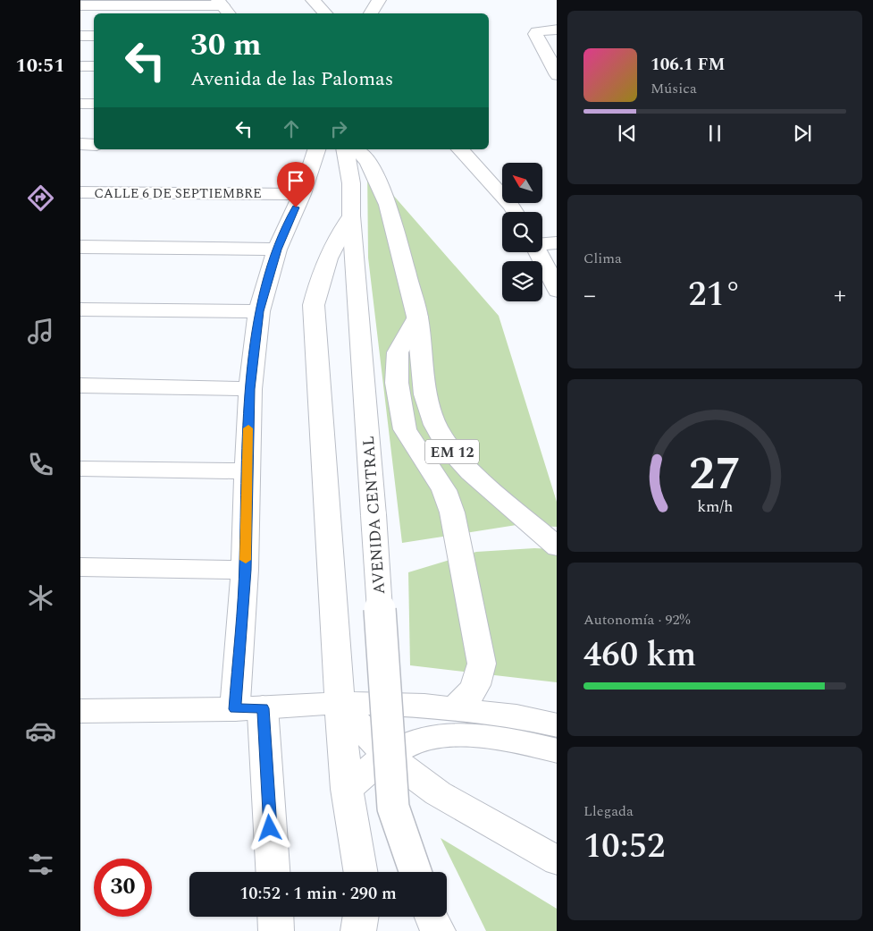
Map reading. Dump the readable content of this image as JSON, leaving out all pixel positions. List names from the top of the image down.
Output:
{
  "streets": {
    "main road": ["CALLE 6 DE SEPTIEMBRE", "EM 12", "AVENIDA CENTRAL"]
  },
  "north": "top left",
  "page": {
    "tabs": "10:51",
    "turn": ["30 m", "Avenida de las Palomas"],
    "song": ["106.1 FM", "Música"],
    "tile": [
      "Clima",
      ["Autonomía · 92%", "460 km"],
      ["Llegada", "10:52"]
    ],
    "heat": ["−", "21°", "+"],
    "limit": "30",
    "trip": "10:52 · 1 min · 290 m",
    "gauge": ["27", "km/h"]
  }
}
